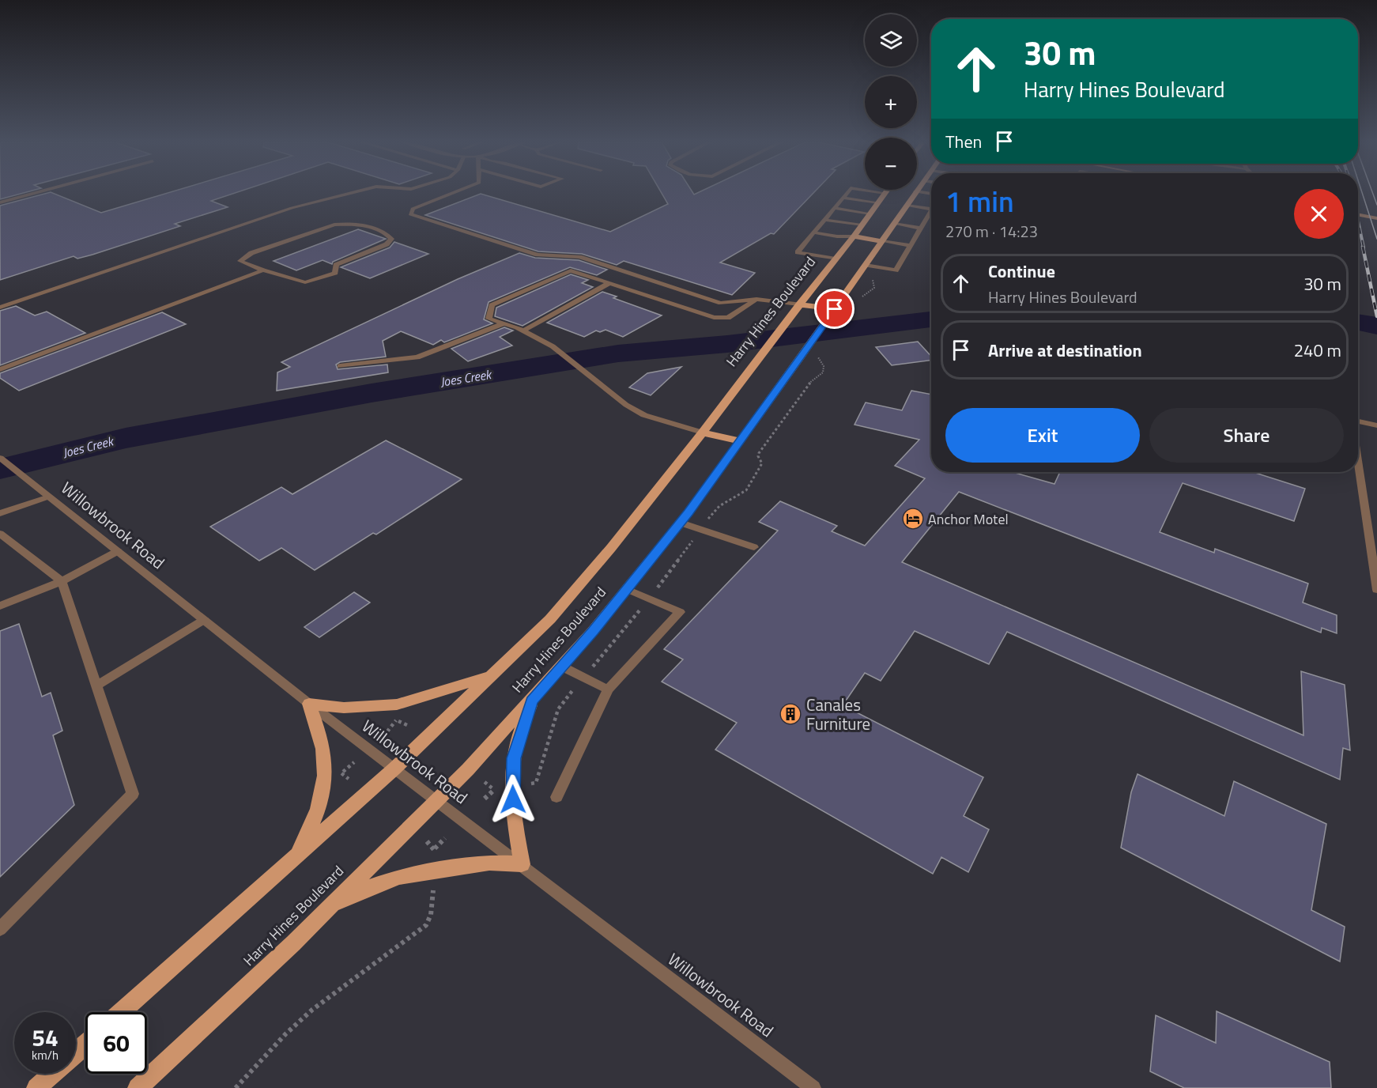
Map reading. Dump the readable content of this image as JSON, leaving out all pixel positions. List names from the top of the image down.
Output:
{
  "streets": {
    "main road": ["Harry Hines Boulevard"],
    "street": ["Willowbrook Road"]
  },
  "crossings": [
    ["Harry Hines Boulevard", "Willowbrook Road"]
  ],
  "water": ["Joes Creek"],
  "places": {
    "hotel": ["Anchor Motel"],
    "building": ["Canales Furniture"]
  },
  "page": {
    "map_buttons": ["+", "−"],
    "turn": ["30 m", "Harry Hines Boulevard"],
    "then": "Then",
    "heading": ["1 min", "270 m · 14:23"],
    "list": [
      {
        "name": "Continue",
        "note": "Harry Hines Boulevard",
        "value": "30 m"
      },
      {
        "name": "Arrive at destination",
        "value": "240 m"
      }
    ],
    "buttons": ["Exit", "Share"],
    "speed": "54 km/h",
    "limit": "60"
  }
}
